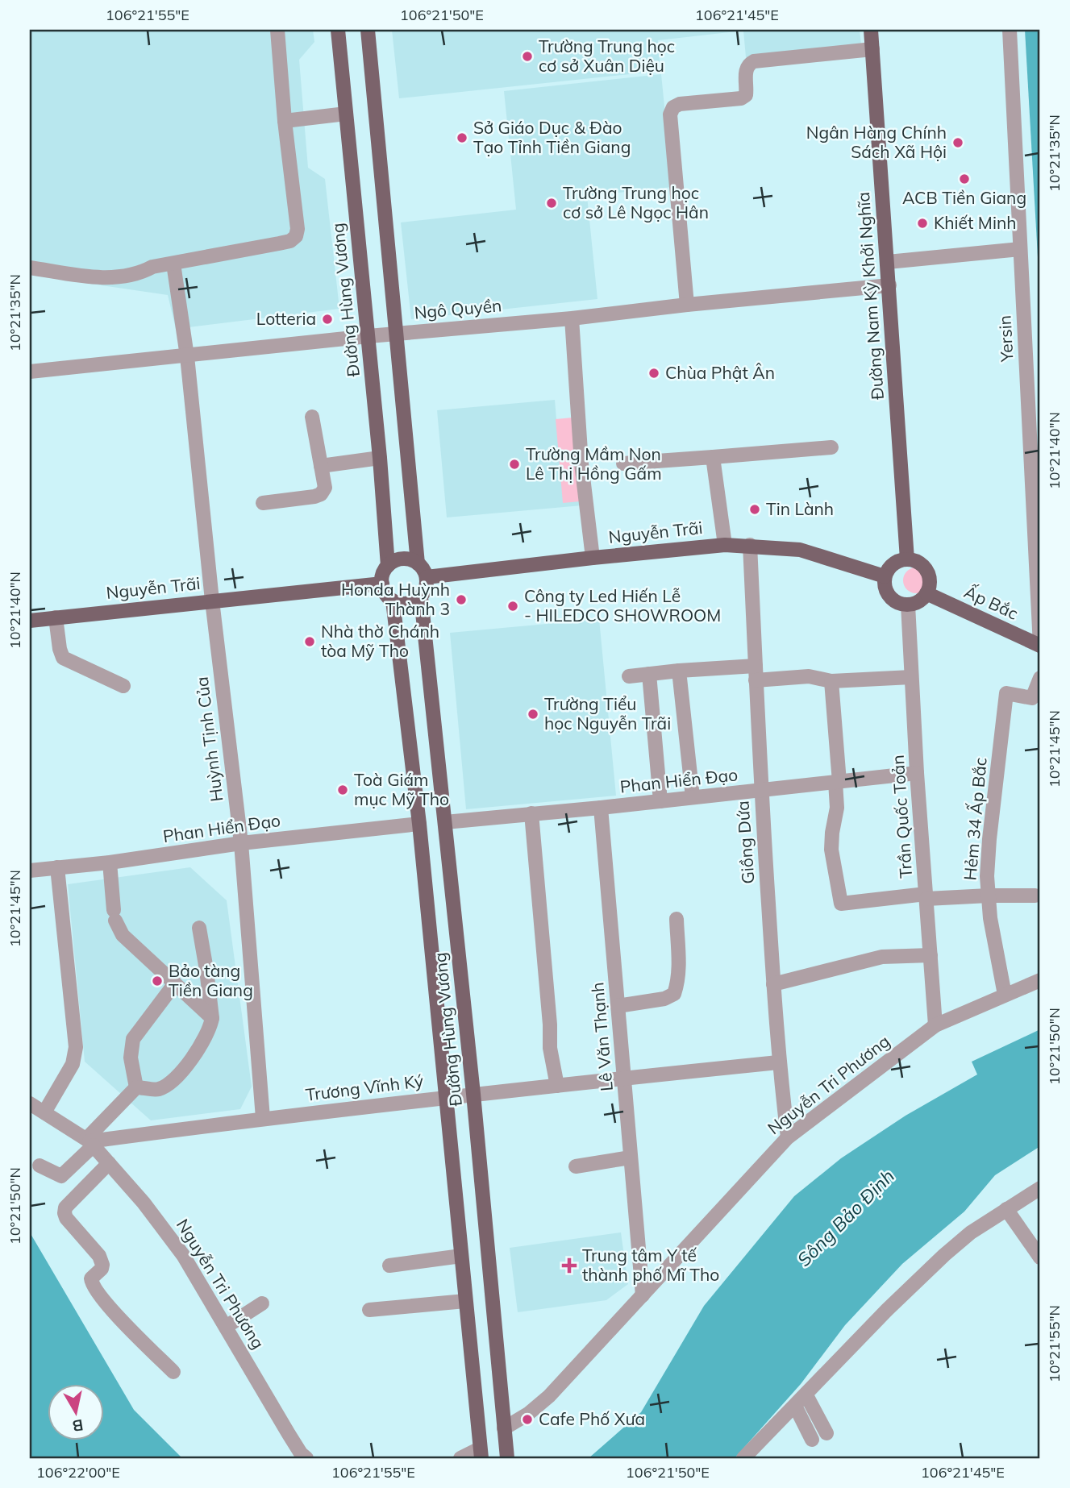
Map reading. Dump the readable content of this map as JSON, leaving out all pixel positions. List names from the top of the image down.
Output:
{
  "streets": {
    "main road": [
      "Đường Nam Kỳ Khởi Nghĩa",
      "Đường Hùng Vương",
      "Nguyễn Trãi",
      "Ấp Bắc"
    ],
    "street": [
      "Ngô Quyền",
      "Yersin",
      "Huỳnh Tịnh Của",
      "Phan Hiển Đạo",
      "Trần Quốc Toản",
      "Hẻm 34 Ấp Bắc",
      "Giồng Dứa",
      "Lê Văn Thạnh",
      "Nguyễn Tri Phương",
      "Trương Vĩnh Ký"
    ]
  },
  "crossings": [
    ["Đường Nam Kỳ Khởi Nghĩa", "Ngô Quyền"],
    ["Đường Nam Kỳ Khởi Nghĩa", "Nguyễn Trãi"],
    ["Đường Nam Kỳ Khởi Nghĩa", "Ấp Bắc"],
    ["Đường Nam Kỳ Khởi Nghĩa", "Trần Quốc Toản"],
    ["Đường Hùng Vương", "Ngô Quyền"],
    ["Đường Hùng Vương", "Nguyễn Trãi"],
    ["Đường Hùng Vương", "Phan Hiển Đạo"],
    ["Đường Hùng Vương", "Nguyễn Tri Phương"],
    ["Đường Hùng Vương", "Trương Vĩnh Ký"],
    ["Ngô Quyền", "Huỳnh Tịnh Của"],
    ["Yersin", "Ấp Bắc"],
    ["Nguyễn Trãi", "Ấp Bắc"],
    ["Nguyễn Trãi", "Huỳnh Tịnh Của"],
    ["Nguyễn Trãi", "Trần Quốc Toản"],
    ["Nguyễn Trãi", "Giồng Dứa"],
    ["Ấp Bắc", "Trần Quốc Toản"],
    ["Huỳnh Tịnh Của", "Phan Hiển Đạo"],
    ["Huỳnh Tịnh Của", "Trương Vĩnh Ký"],
    ["Phan Hiển Đạo", "Trần Quốc Toản"],
    ["Phan Hiển Đạo", "Giồng Dứa"],
    ["Phan Hiển Đạo", "Lê Văn Thạnh"],
    ["Trần Quốc Toản", "Nguyễn Tri Phương"],
    ["Hẻm 34 Ấp Bắc", "Nguyễn Tri Phương"],
    ["Giồng Dứa", "Nguyễn Tri Phương"],
    ["Giồng Dứa", "Trương Vĩnh Ký"],
    ["Lê Văn Thạnh", "Nguyễn Tri Phương"],
    ["Lê Văn Thạnh", "Trương Vĩnh Ký"],
    ["Nguyễn Tri Phương", "Trương Vĩnh Ký"]
  ],
  "water": ["Sông Bảo Định"],
  "places": {
    "other": [
      "Trường Trung học cơ sở Xuân Diệu",
      "Sở Giáo Dục & Đào Tạo Tỉnh Tiền Giang",
      "Ngân Hàng Chính Sách Xã Hội",
      "ACB Tiền Giang",
      "Trường Trung học cơ sở Lê Ngọc Hân",
      "Khiết Minh",
      "Lotteria",
      "Chùa Phật Ân",
      "Trường Mầm Non Lê Thị Hồng Gấm",
      "Tin Lành",
      "Honda Huỳnh Thành 3",
      "Công ty Led Hiến Lễ - HILEDCO SHOWROOM",
      "Nhà thờ Chánh tòa Mỹ Tho",
      "Trường Tiểu học Nguyễn Trãi",
      "Toà Giám mục Mỹ Tho",
      "Bảo tàng Tiền Giang",
      "Cafe Phố Xưa"
    ],
    "health": ["Trung tâm Y tế thành phố Mĩ Tho"]
  },
  "north": "bottom",
  "coordinates": [
    "106°21'55\"E",
    "106°21'50\"E",
    "106°21'45\"E",
    "10°21'35\"N",
    "10°21'40\"N",
    "10°21'45\"N",
    "10°21'50\"N",
    "10°21'55\"N",
    "106°22'00\"E"
  ]
}
